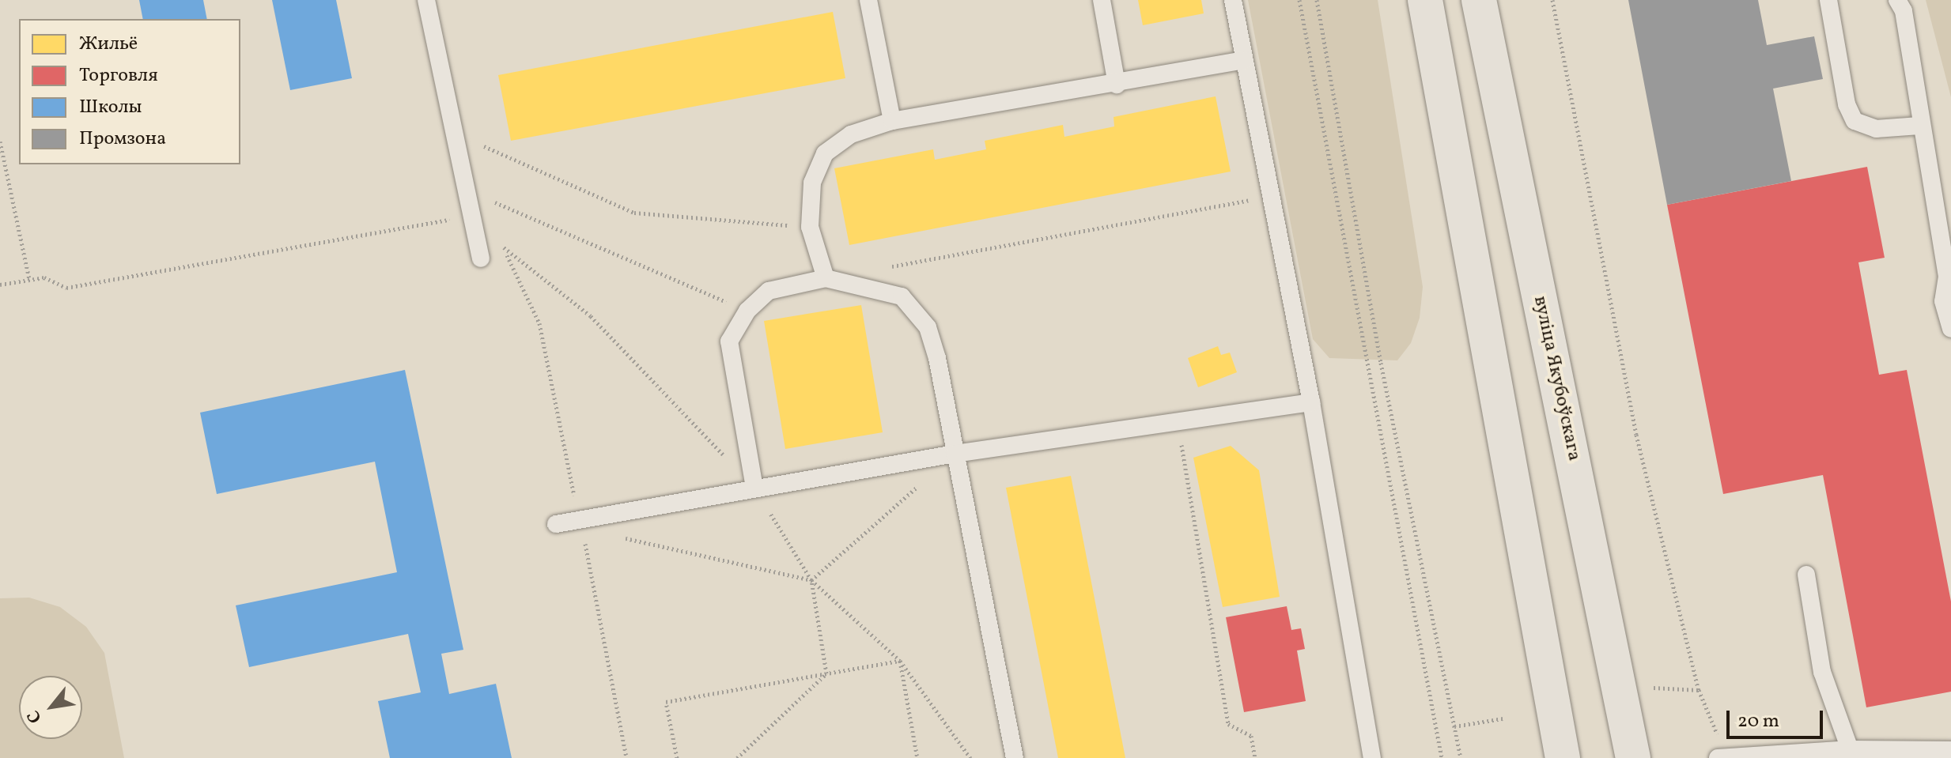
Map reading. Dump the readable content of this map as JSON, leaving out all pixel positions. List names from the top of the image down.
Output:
{
  "streets": {
    "main road": ["вуліца Якубоўскага"]
  },
  "legend": [
    "Жильё",
    "Торговля",
    "Школы",
    "Промзона"
  ],
  "scale_bar": "20 m",
  "north": "bottom left"
}
